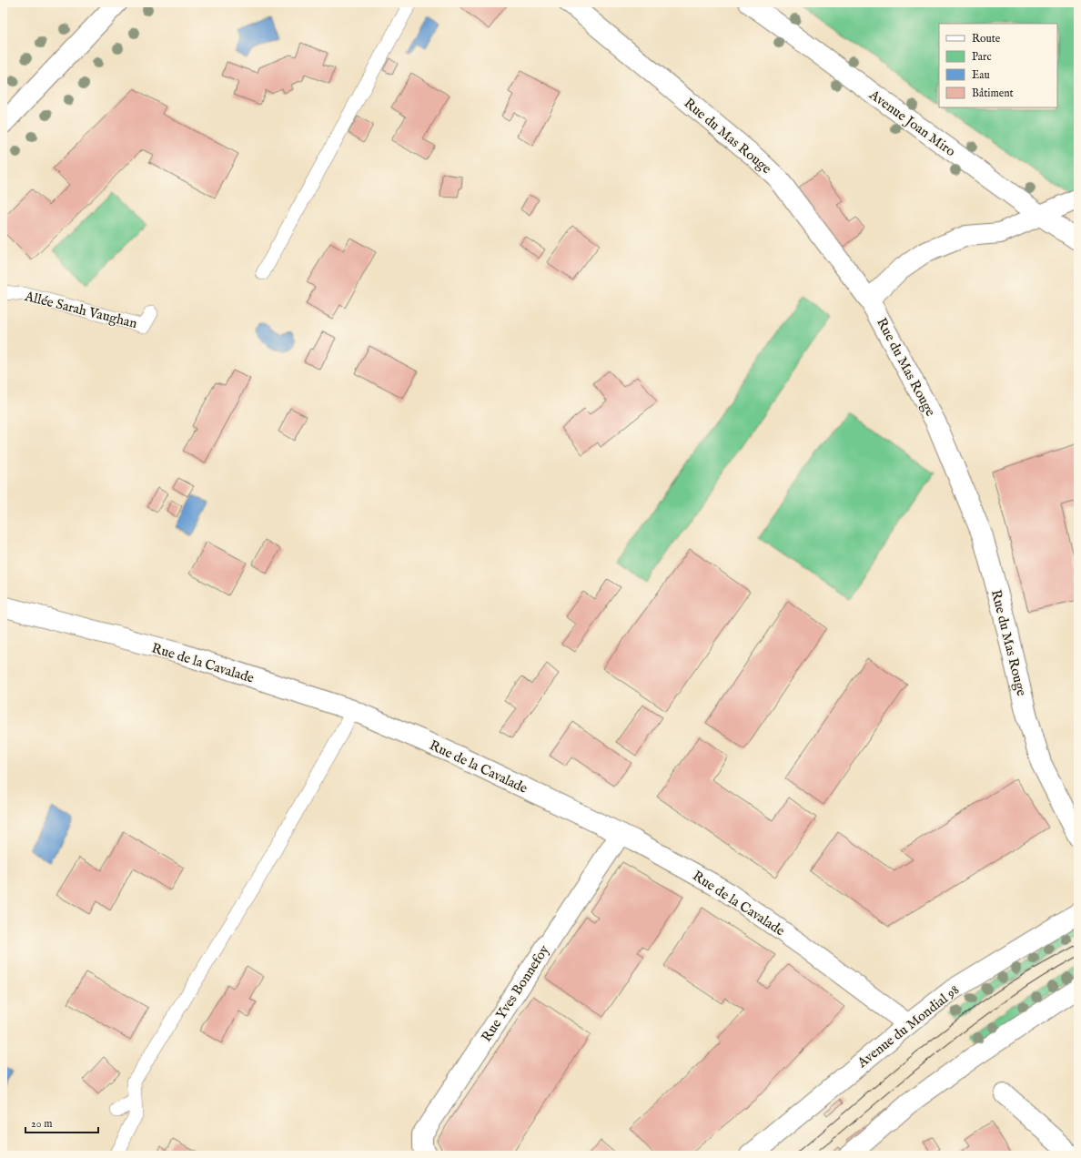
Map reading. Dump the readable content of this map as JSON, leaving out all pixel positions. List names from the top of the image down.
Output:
{
  "streets": {
    "street": [
      "Avenue Joan Miro",
      "Rue du Mas Rouge",
      "Rue de la Cavalade",
      "Rue Yves Bonnefoy",
      "Avenue du Mondial 98"
    ],
    "lane": ["Allée Sarah Vaughan"]
  },
  "crossings": [
    ["Rue de la Cavalade", "Rue Yves Bonnefoy"],
    ["Rue de la Cavalade", "Avenue du Mondial 98"]
  ],
  "legend": [
    "Route",
    "Parc",
    "Eau",
    "Bâtiment"
  ],
  "scale_bar": "20 m"
}
